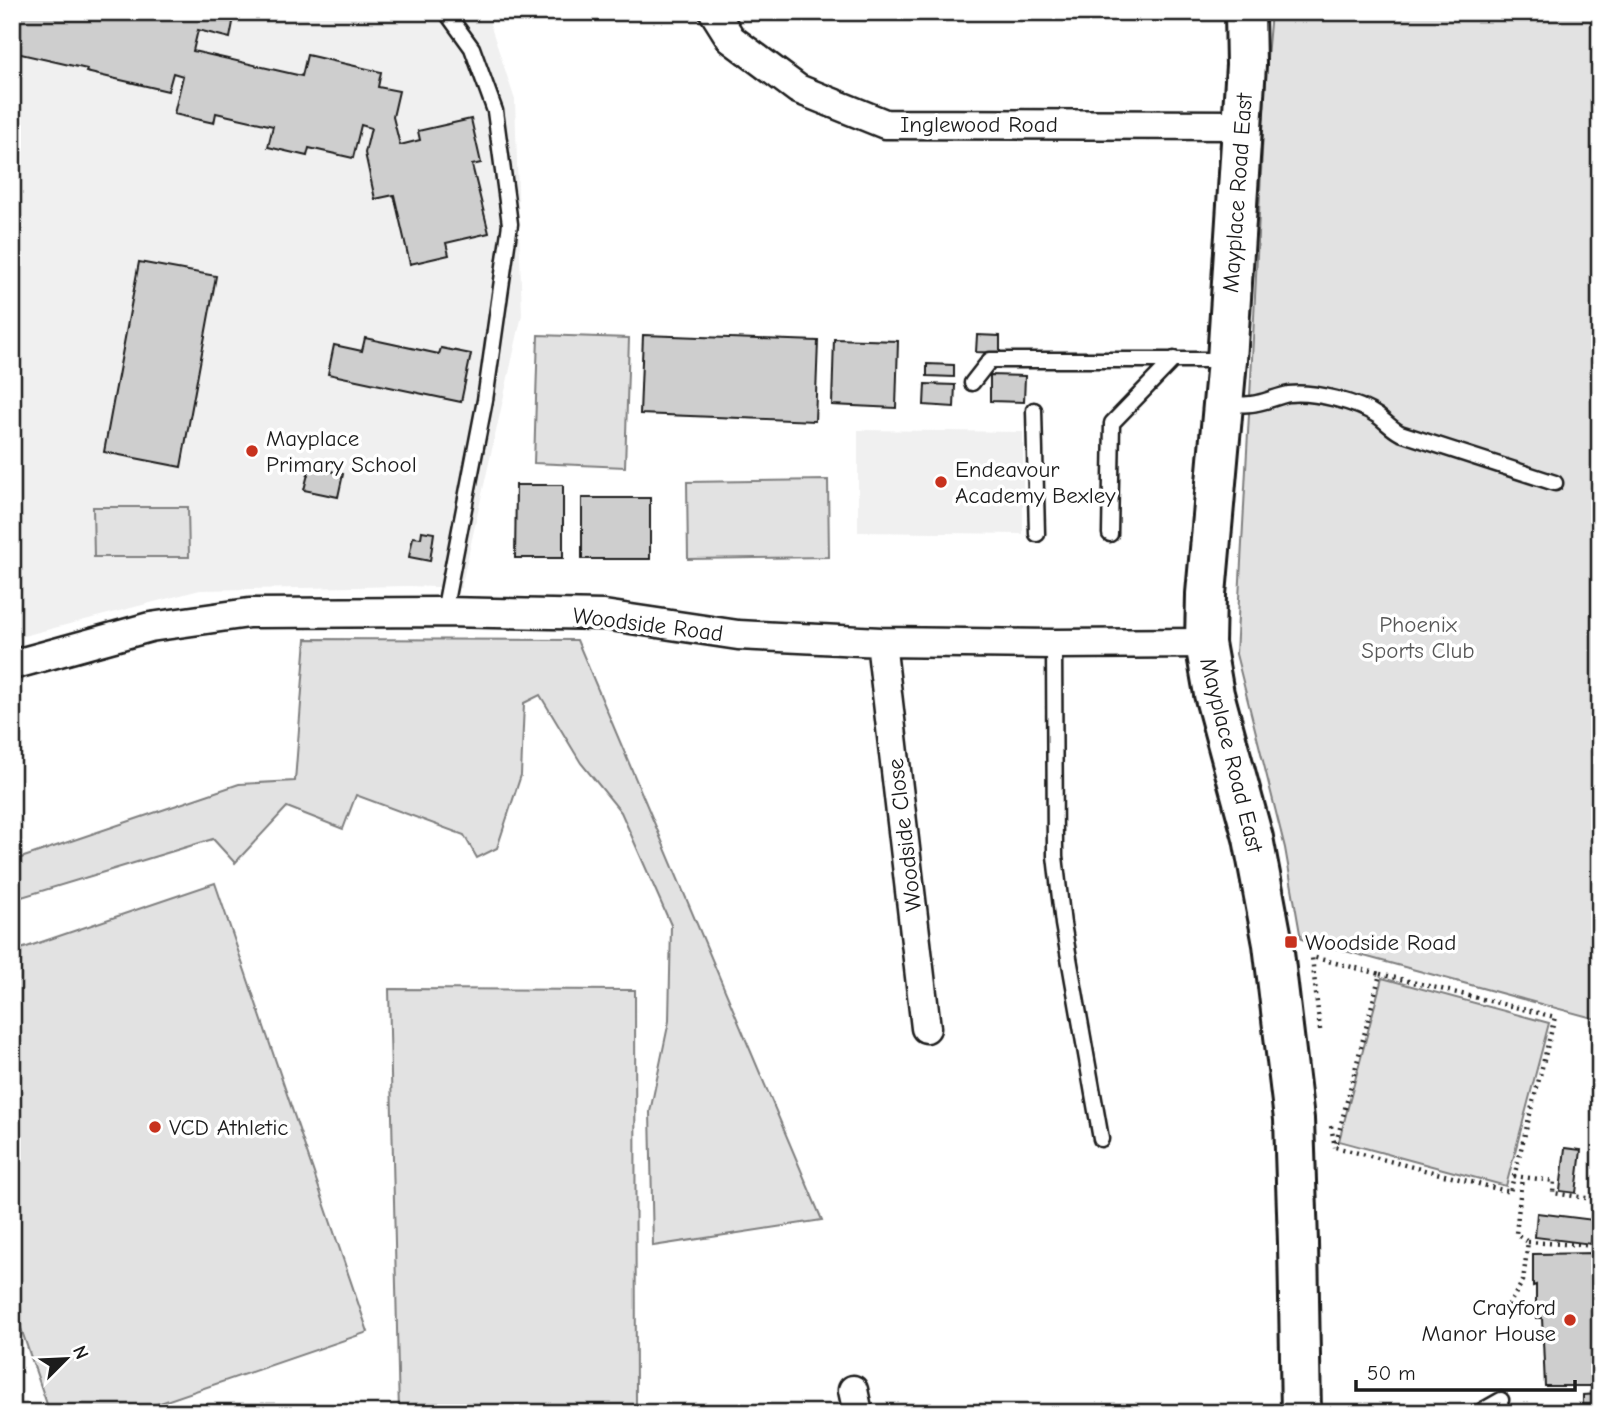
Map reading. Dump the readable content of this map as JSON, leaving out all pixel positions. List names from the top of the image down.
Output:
{
  "streets": {
    "street": [
      "Inglewood Road",
      "Mayplace Road East",
      "Woodside Road",
      "Woodside Close"
    ]
  },
  "crossings": [
    ["Inglewood Road", "Mayplace Road East"],
    ["Mayplace Road East", "Woodside Road"],
    ["Woodside Road", "Woodside Close"]
  ],
  "parks": ["Phoenix Sports Club"],
  "places": {
    "other": [
      "Mayplace Primary School",
      "Endeavour Academy Bexley",
      "VCD Athletic",
      "Crayford Manor House"
    ],
    "transit": ["Woodside Road"]
  },
  "scale_bar": "50 m",
  "north": "top right"
}
